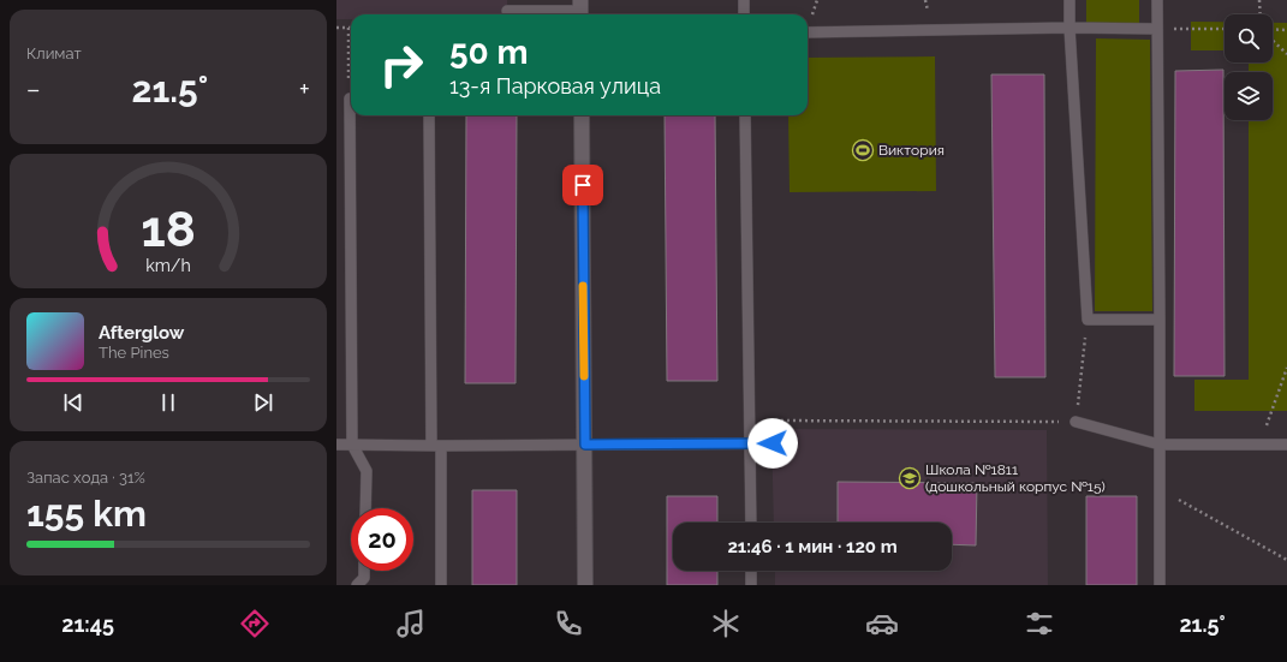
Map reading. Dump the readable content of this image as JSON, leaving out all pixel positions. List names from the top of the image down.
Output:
{
  "places": {
    "sports": ["Виктория"],
    "school or university": ["Школа №1811 (дошкольный корпус №15)"]
  },
  "page": {
    "tile": [
      "Климат",
      ["Запас хода · 31%", "155 km"]
    ],
    "turn": ["50 m", "13-я Парковая улица"],
    "heat": ["−", "21.5°", "+"],
    "song": ["Afterglow", "The Pines"],
    "limit": "20",
    "trip": "21:46 · 1 мин · 120 m",
    "tabs": ["21:45", "21.5°"],
    "gauge": ["18", "km/h"]
  }
}
